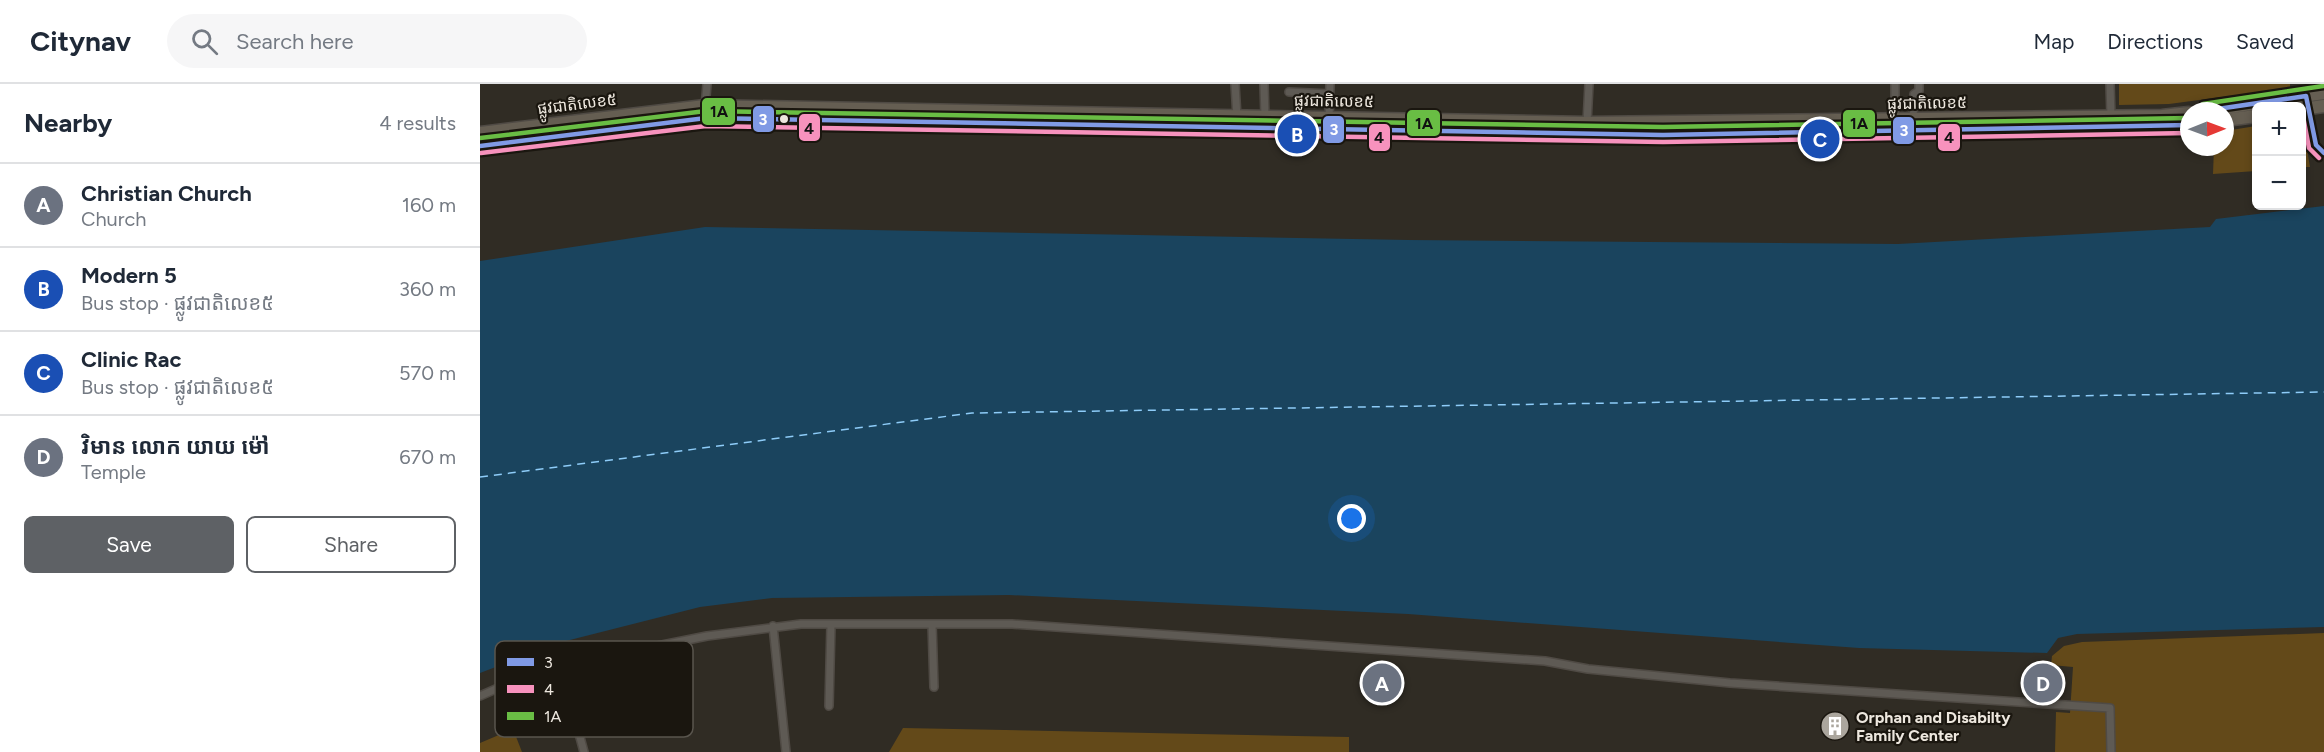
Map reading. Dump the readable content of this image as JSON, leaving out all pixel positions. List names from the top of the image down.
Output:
{
  "streets": {
    "highway": ["ផ្លូវជាតិលេខ៥"]
  },
  "places": {
    "building": ["Orphan and Disabilty Family Center"]
  },
  "lines": ["transit line 1A", "transit line 3", "transit line 4"],
  "legend": ["3", "4", "1A"],
  "north": "right",
  "page": {
    "header": "Citynav",
    "search": "Search here",
    "nav": ["Map", "Directions", "Saved"],
    "heading": ["Nearby", "4 results"],
    "map_buttons": ["+", "−"],
    "pins": [
      "B",
      "C",
      "A",
      "D"
    ],
    "list": [
      {
        "mark": "A",
        "name": "Christian Church",
        "note": "Church",
        "value": "160 m"
      },
      {
        "mark": "B",
        "name": "Modern 5",
        "note": "Bus stop · ផ្លូវជាតិលេខ៥",
        "value": "360 m"
      },
      {
        "mark": "C",
        "name": "Clinic Rac",
        "note": "Bus stop · ផ្លូវជាតិលេខ៥",
        "value": "570 m"
      },
      {
        "mark": "D",
        "name": "វិមាន លោក យាយ ម៉ៅ",
        "note": "Temple",
        "value": "670 m"
      }
    ],
    "buttons": ["Save", "Share"]
  }
}
